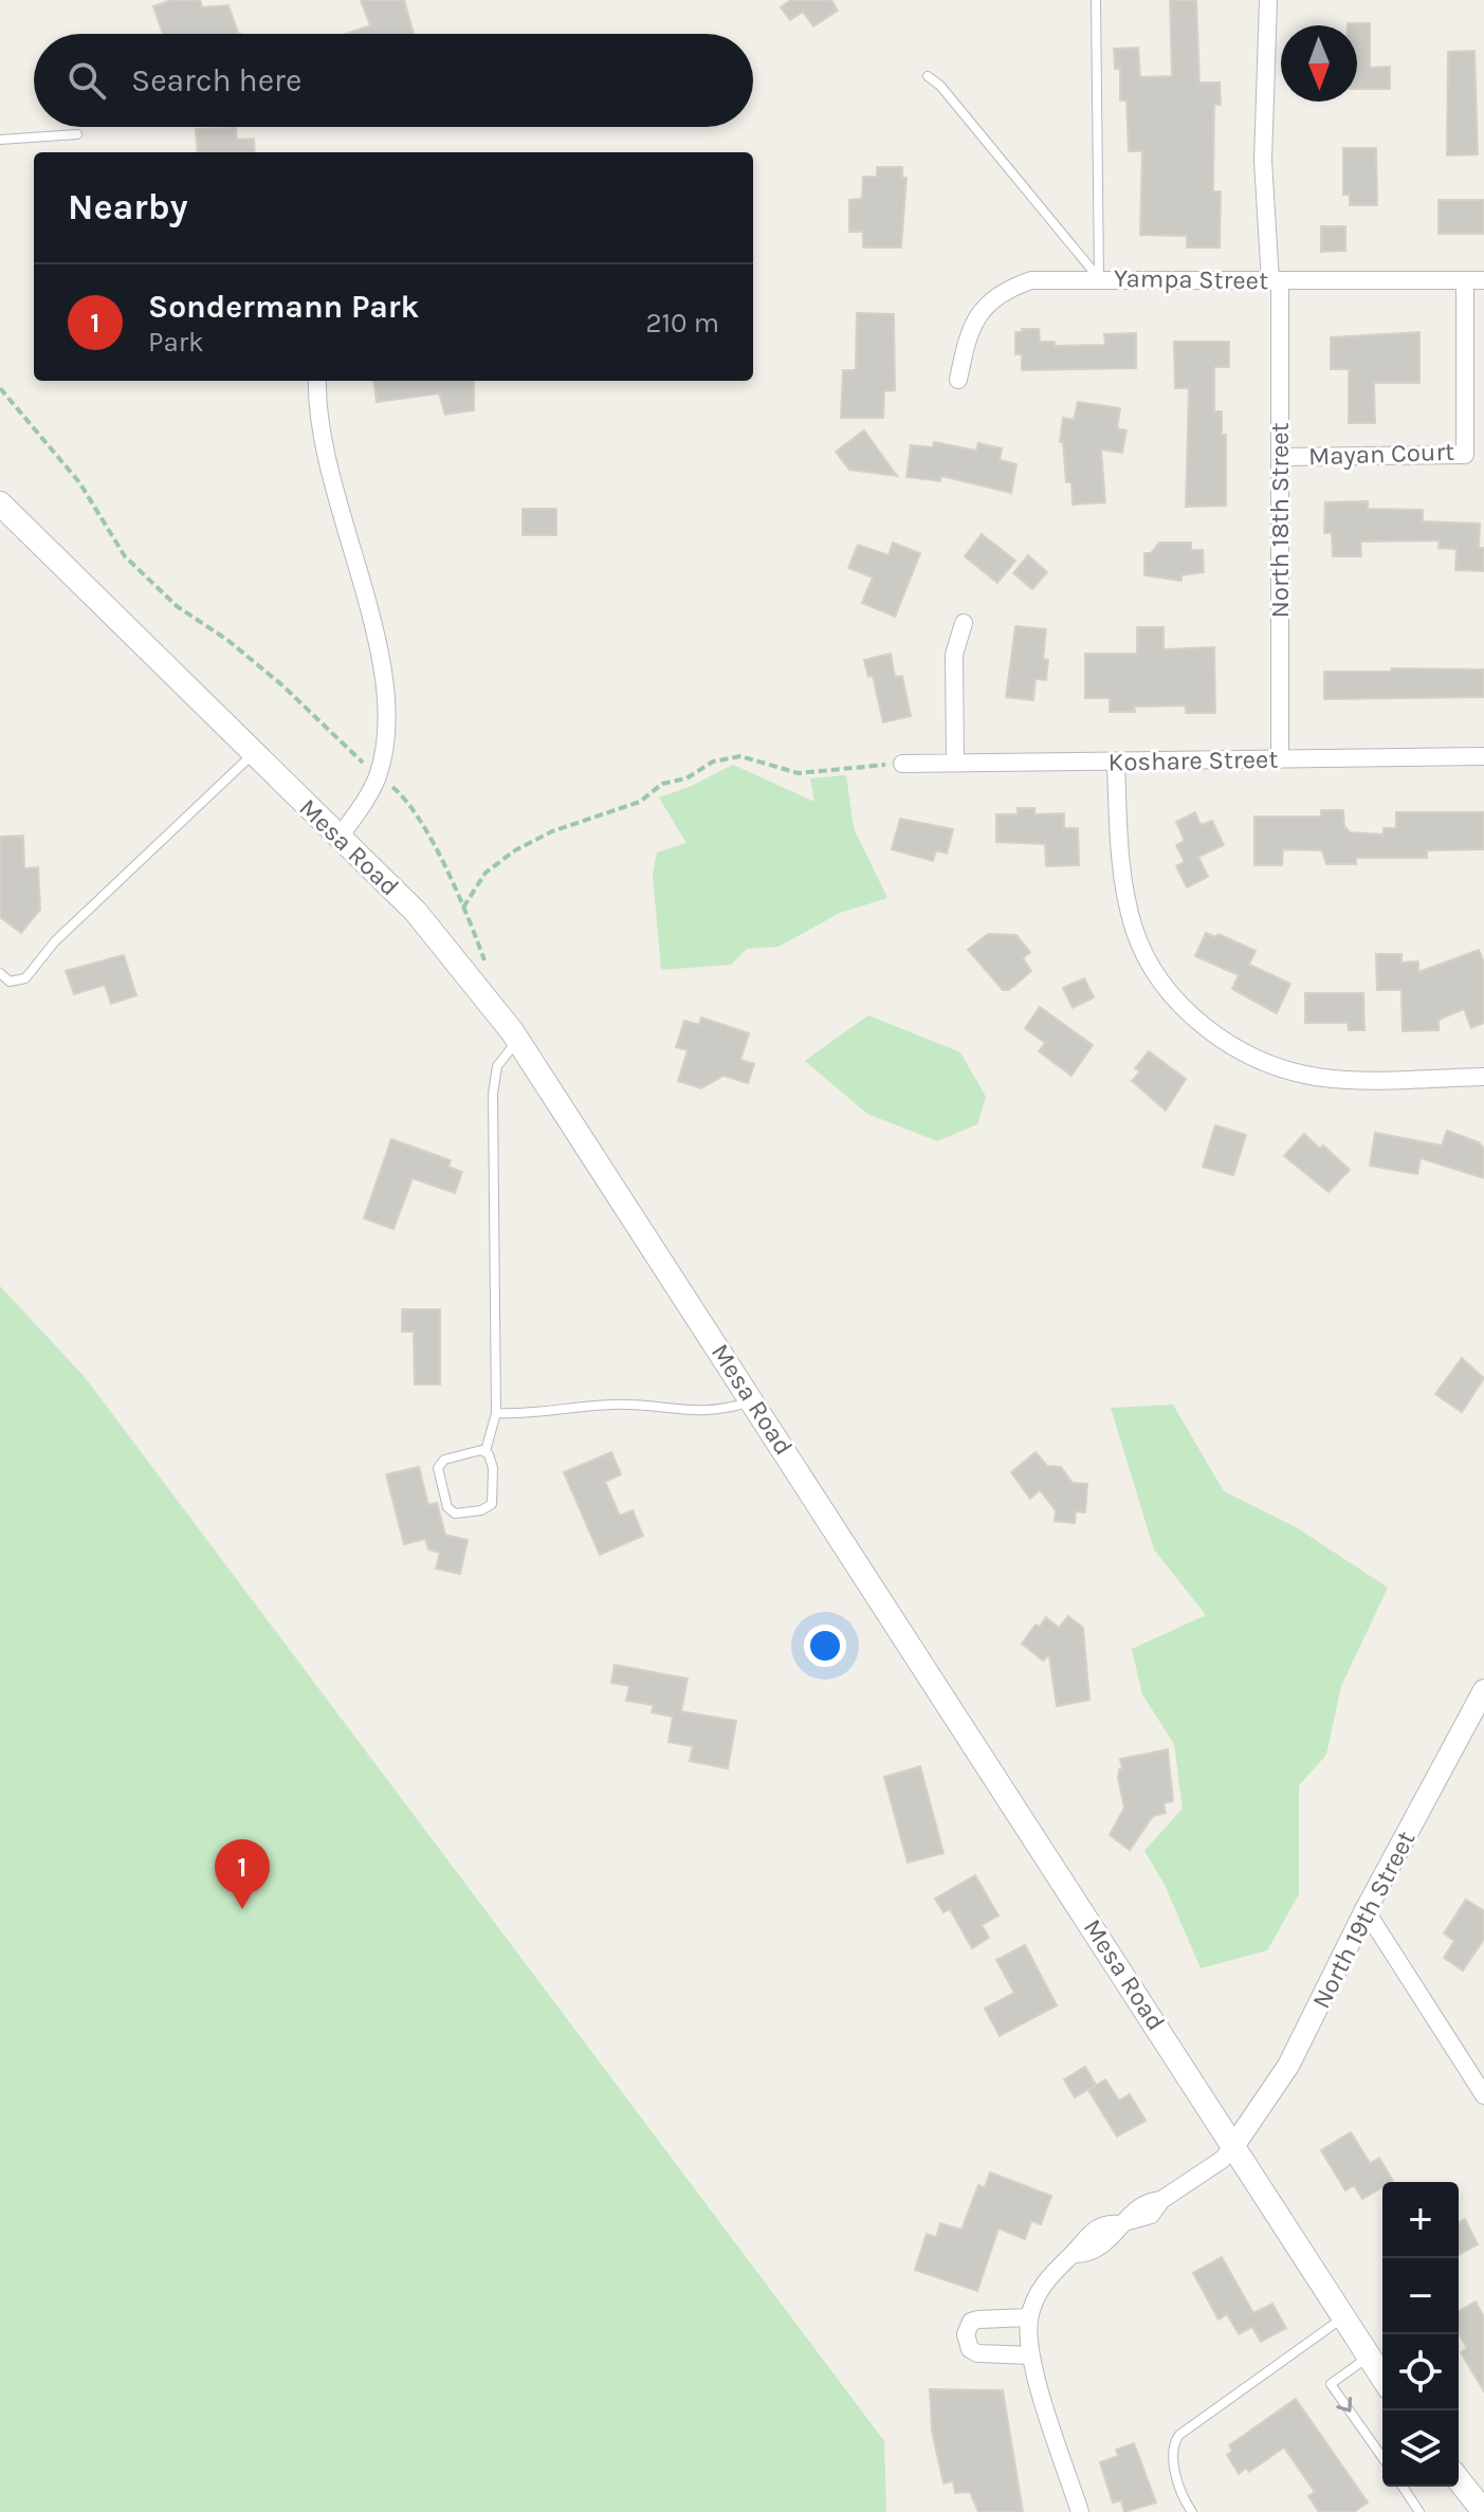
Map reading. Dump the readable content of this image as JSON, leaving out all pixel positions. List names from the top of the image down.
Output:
{
  "streets": {
    "main road": ["Mesa Road"],
    "street": [
      "Yampa Street",
      "Mayan Court",
      "North 18th Street",
      "Koshare Street",
      "North 19th Street"
    ]
  },
  "crossings": [
    ["Yampa Street", "Mayan Court"],
    ["Yampa Street", "North 18th Street"],
    ["Mayan Court", "North 18th Street"],
    ["North 18th Street", "Koshare Street"],
    ["Mesa Road", "North 19th Street"]
  ],
  "north": "bottom",
  "page": {
    "search": "Search here",
    "heading": "Nearby",
    "list": [
      {
        "mark": "1",
        "name": "Sondermann Park",
        "note": "Park",
        "value": "210 m"
      }
    ],
    "pins": "1",
    "map_buttons": ["+", "−"]
  }
}
